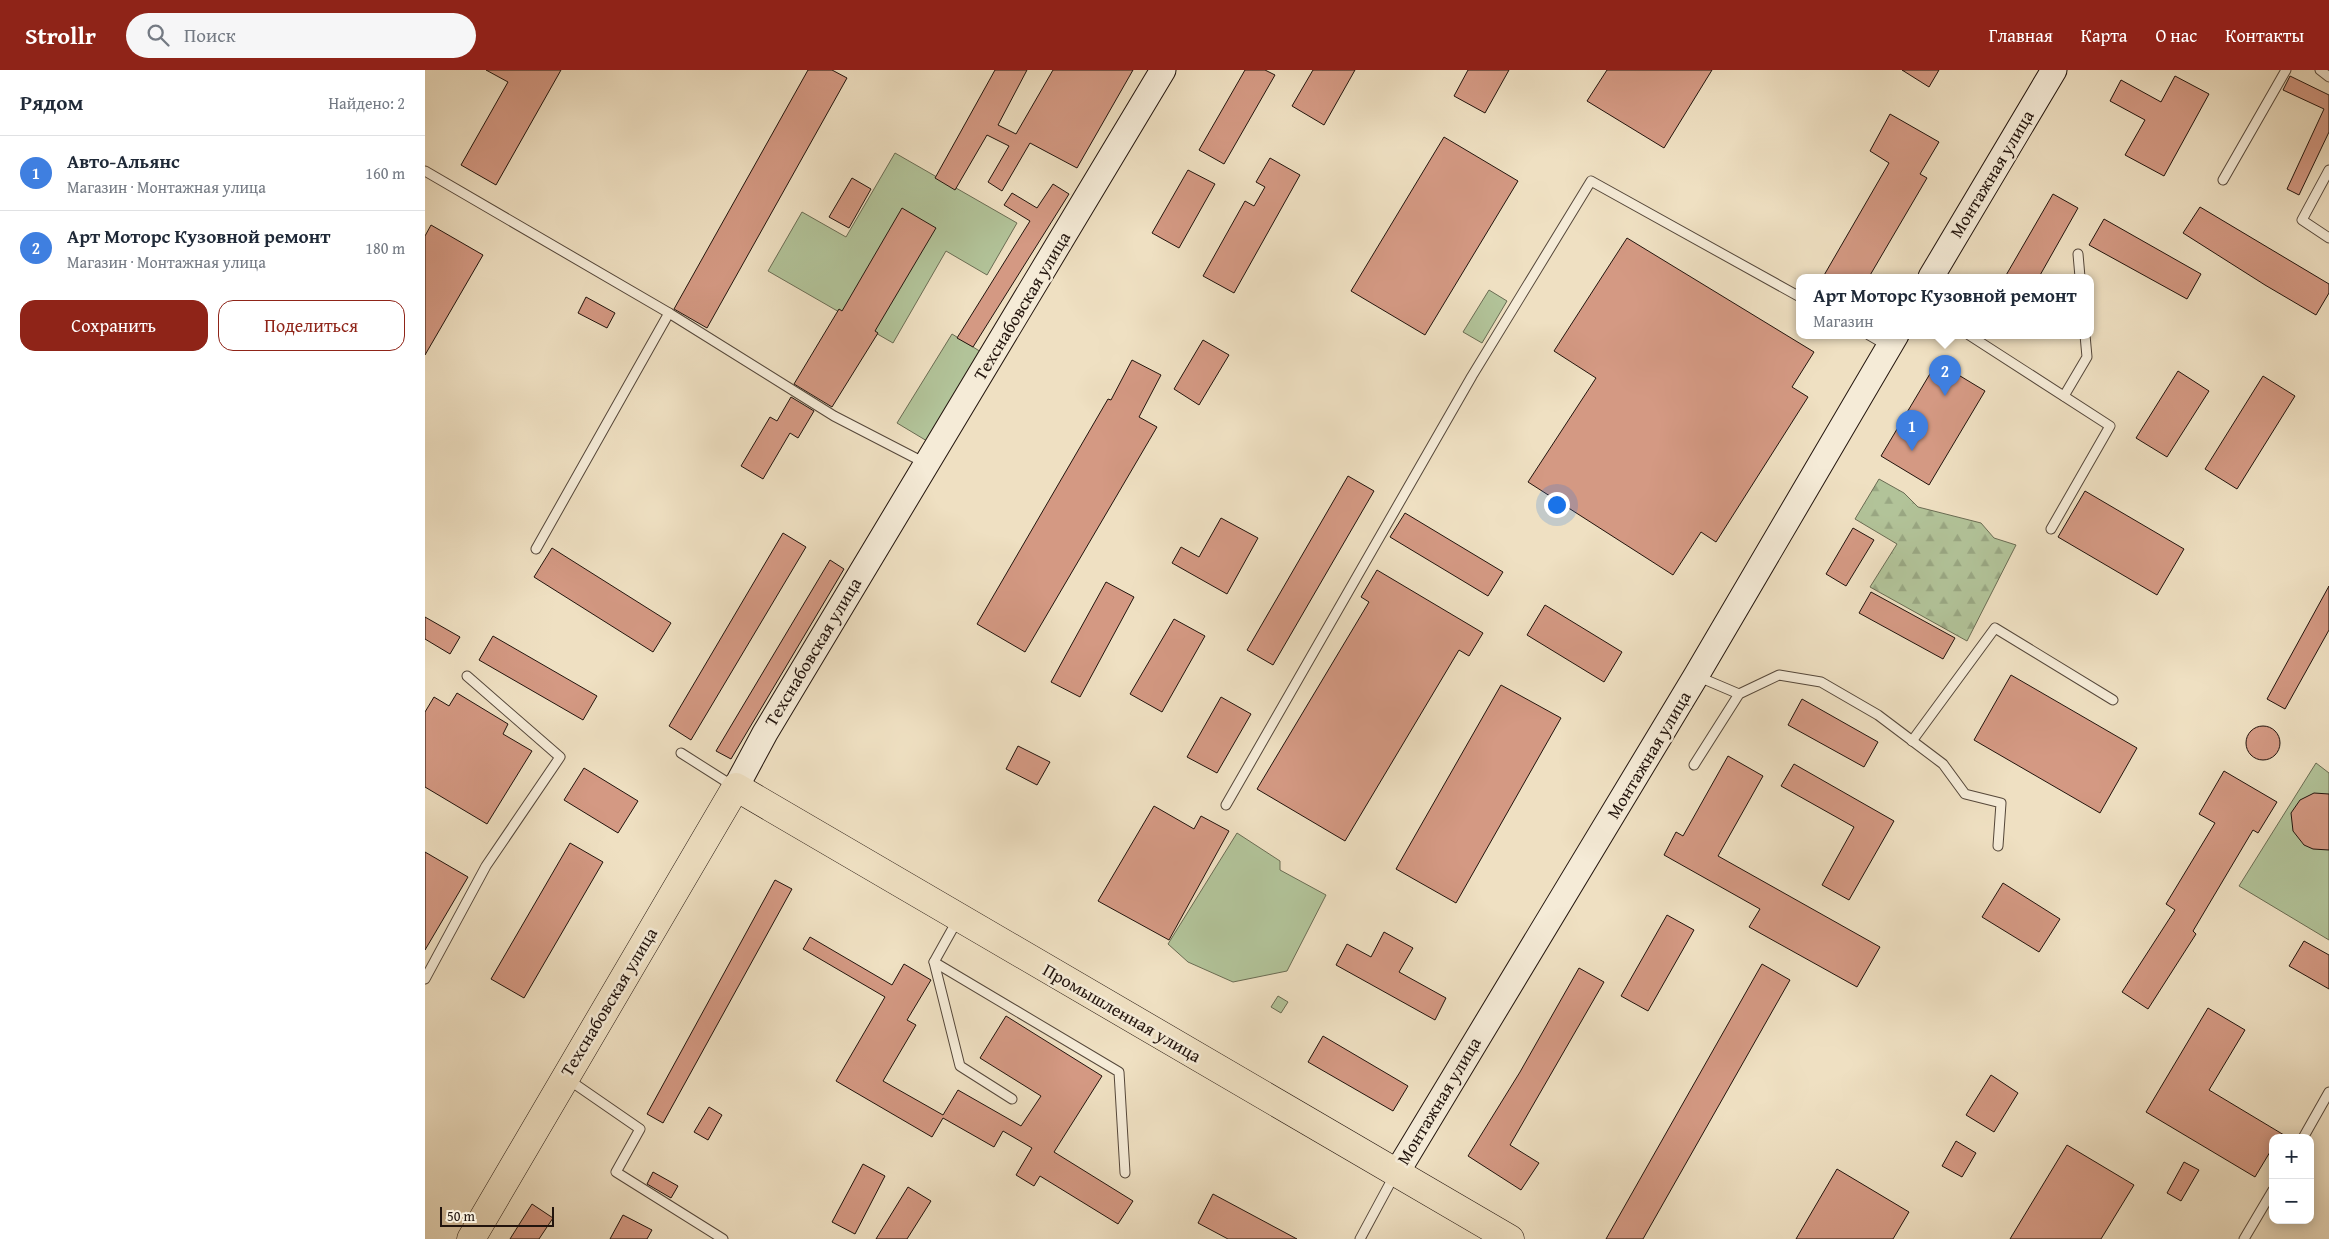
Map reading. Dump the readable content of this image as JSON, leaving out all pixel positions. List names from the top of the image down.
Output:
{
  "streets": {
    "main road": ["Техснабовская улица", "Промышленная улица"],
    "street": ["Монтажная улица"]
  },
  "crossings": [
    ["Монтажная улица", "Промышленная улица"],
    ["Техснабовская улица", "Промышленная улица"]
  ],
  "scale_bar": "50 m",
  "page": {
    "header": "Strollr",
    "search": "Поиск",
    "nav": [
      "Главная",
      "Карта",
      "О нас",
      "Контакты"
    ],
    "heading": ["Рядом", "Найдено: 2"],
    "list": [
      {
        "mark": "1",
        "name": "Авто-Альянс",
        "note": "Магазин · Монтажная улица",
        "value": "160 m"
      },
      {
        "mark": "2",
        "name": "Арт Моторс Кузовной ремонт",
        "note": "Магазин · Монтажная улица",
        "value": "180 m"
      }
    ],
    "popup": ["Арт Моторс Кузовной ремонт", "Магазин"],
    "buttons": ["Сохранить", "Поделиться"],
    "pins": ["2", "1"],
    "map_buttons": ["+", "−"],
    "scale": "50 m"
  }
}
